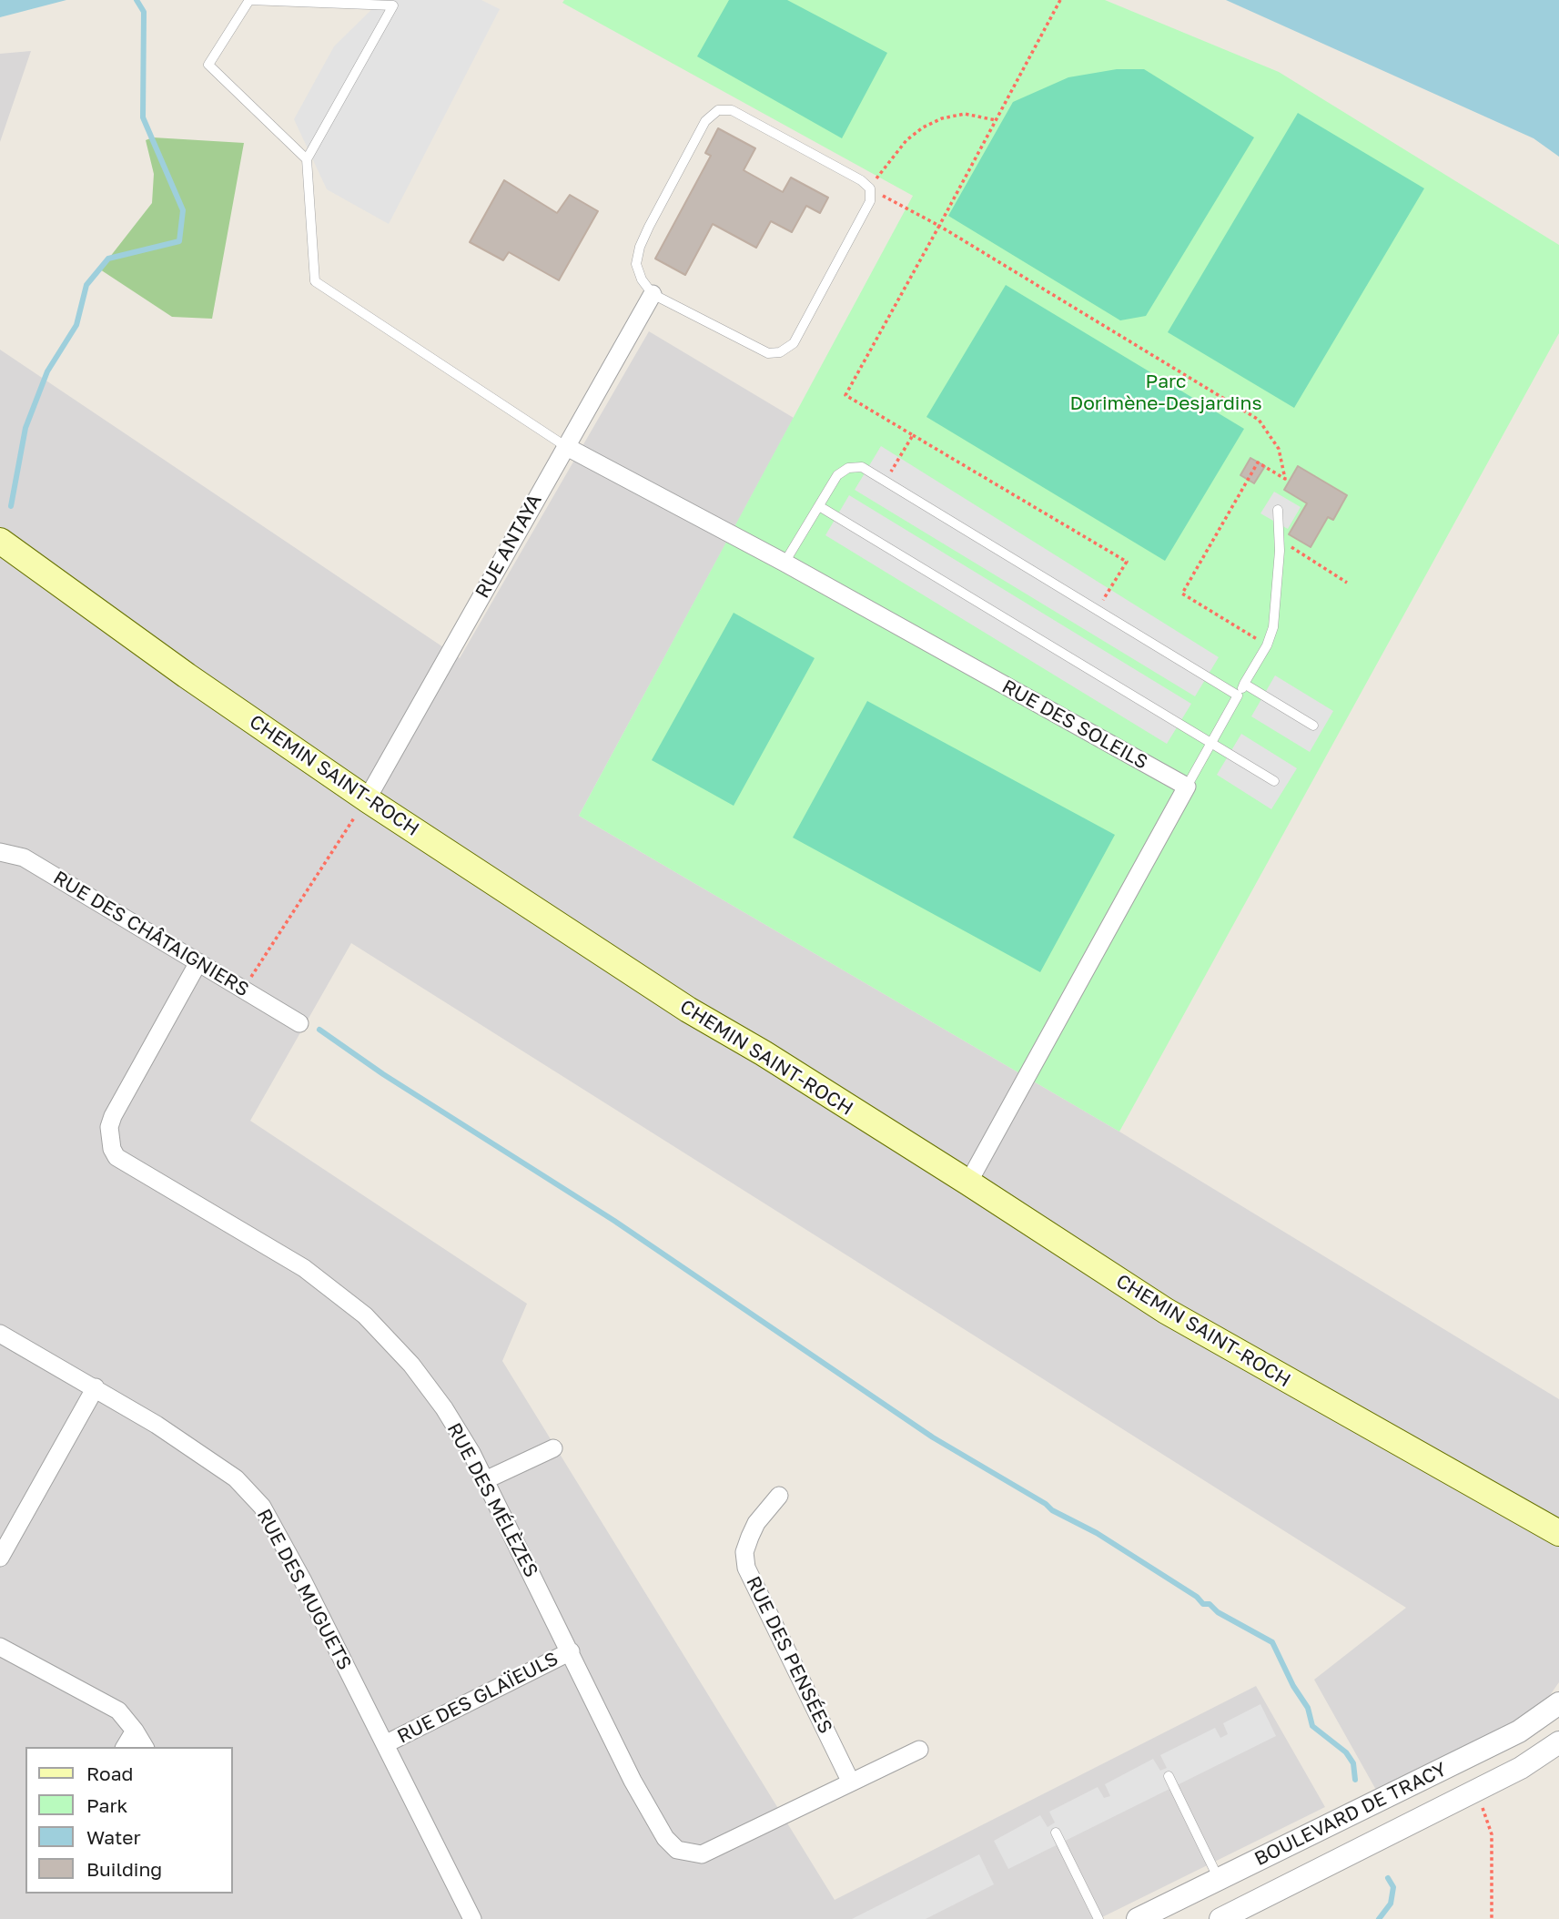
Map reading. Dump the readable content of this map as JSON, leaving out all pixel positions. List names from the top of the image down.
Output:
{
  "streets": {
    "main road": ["CHEMIN SAINT-ROCH"],
    "street": [
      "RUE ANTAYA",
      "RUE DES SOLEILS",
      "RUE DES CHÂTAIGNIERS",
      "RUE DES MÉLÈZES",
      "RUE DES MUGUETS",
      "RUE DES PENSÉES",
      "RUE DES GLAÏEULS",
      "BOULEVARD DE TRACY"
    ]
  },
  "crossings": [
    ["RUE ANTAYA", "RUE DES SOLEILS"],
    ["RUE ANTAYA", "CHEMIN SAINT-ROCH"],
    ["RUE DES CHÂTAIGNIERS", "RUE DES MÉLÈZES"],
    ["RUE DES MÉLÈZES", "RUE DES PENSÉES"],
    ["RUE DES MÉLÈZES", "RUE DES GLAÏEULS"],
    ["RUE DES MUGUETS", "RUE DES GLAÏEULS"]
  ],
  "parks": ["Parc Dorimène-Desjardins"],
  "legend": [
    "Road",
    "Park",
    "Water",
    "Building"
  ]
}
